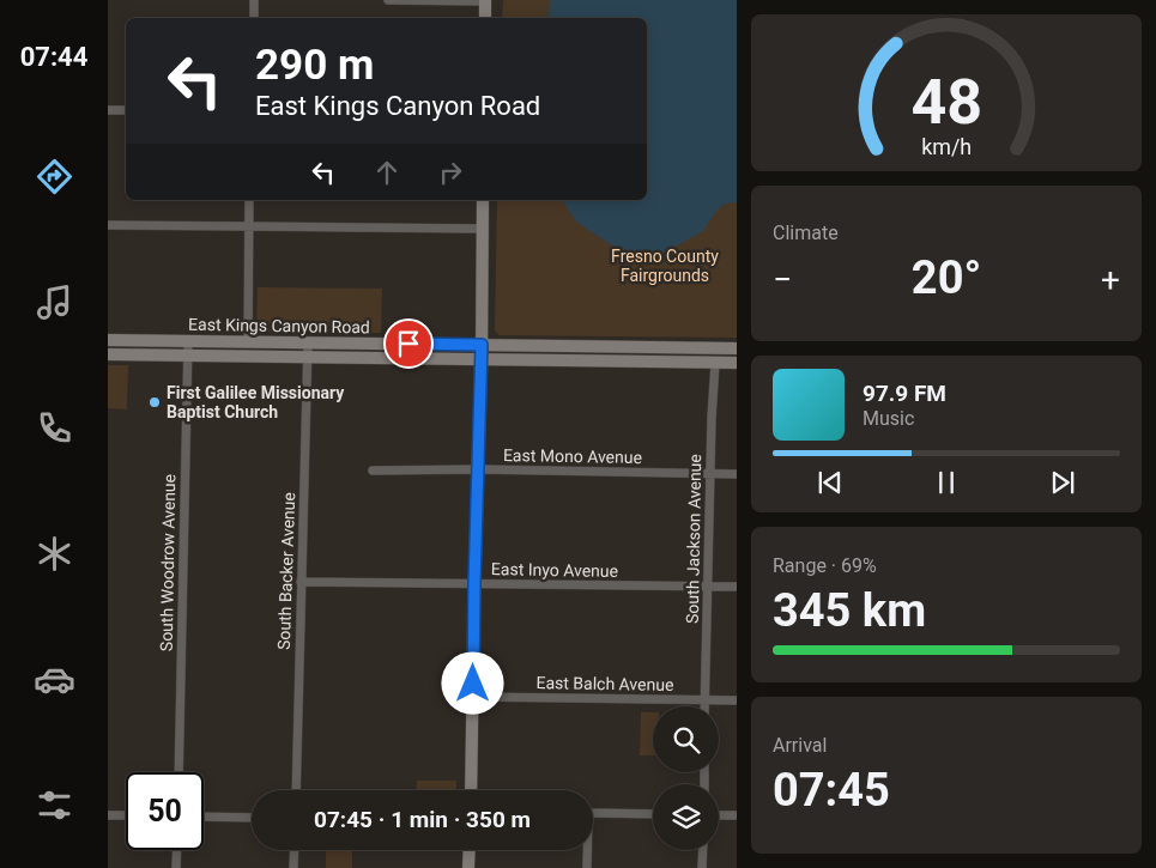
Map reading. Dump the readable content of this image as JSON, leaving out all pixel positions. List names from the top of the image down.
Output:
{
  "streets": {
    "main road": ["East Kings Canyon Road"],
    "street": [
      "East Mono Avenue",
      "South Jackson Avenue",
      "South Woodrow Avenue",
      "East Inyo Avenue",
      "South Backer Avenue",
      "East Balch Avenue"
    ]
  },
  "crossings": [
    ["East Kings Canyon Road", "South Jackson Avenue"],
    ["East Kings Canyon Road", "South Woodrow Avenue"],
    ["East Kings Canyon Road", "South Backer Avenue"],
    ["East Mono Avenue", "South Jackson Avenue"],
    ["South Jackson Avenue", "East Inyo Avenue"],
    ["South Jackson Avenue", "East Balch Avenue"],
    ["East Inyo Avenue", "South Backer Avenue"]
  ],
  "parks": ["Fresno County Fairgrounds"],
  "places": ["First Galilee Missionary Baptist Church"],
  "page": {
    "tabs": "07:44",
    "turn": ["290 m", "East Kings Canyon Road"],
    "tile": [
      "Climate",
      ["Range · 69%", "345 km"],
      ["Arrival", "07:45"]
    ],
    "heat": ["−", "20°", "+"],
    "song": ["97.9 FM", "Music"],
    "limit": "50",
    "trip": "07:45 · 1 min · 350 m",
    "gauge": ["48", "km/h"]
  }
}
